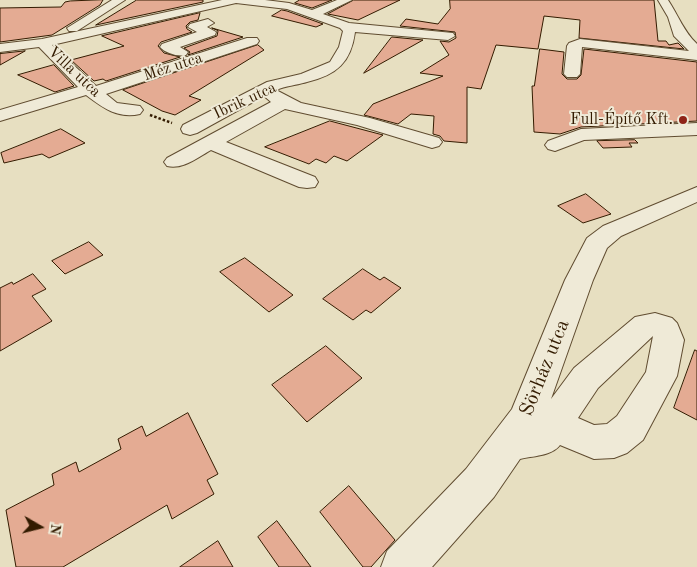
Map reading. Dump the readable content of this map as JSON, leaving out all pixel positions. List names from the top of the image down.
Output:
{
  "streets": {
    "street": [
      "Méz utca",
      "Villa utca",
      "Ibrik utca",
      "Sörház utca"
    ]
  },
  "crossings": [
    ["Méz utca", "Villa utca"]
  ],
  "places": ["Full-Építő Kft."],
  "north": "right"
}
